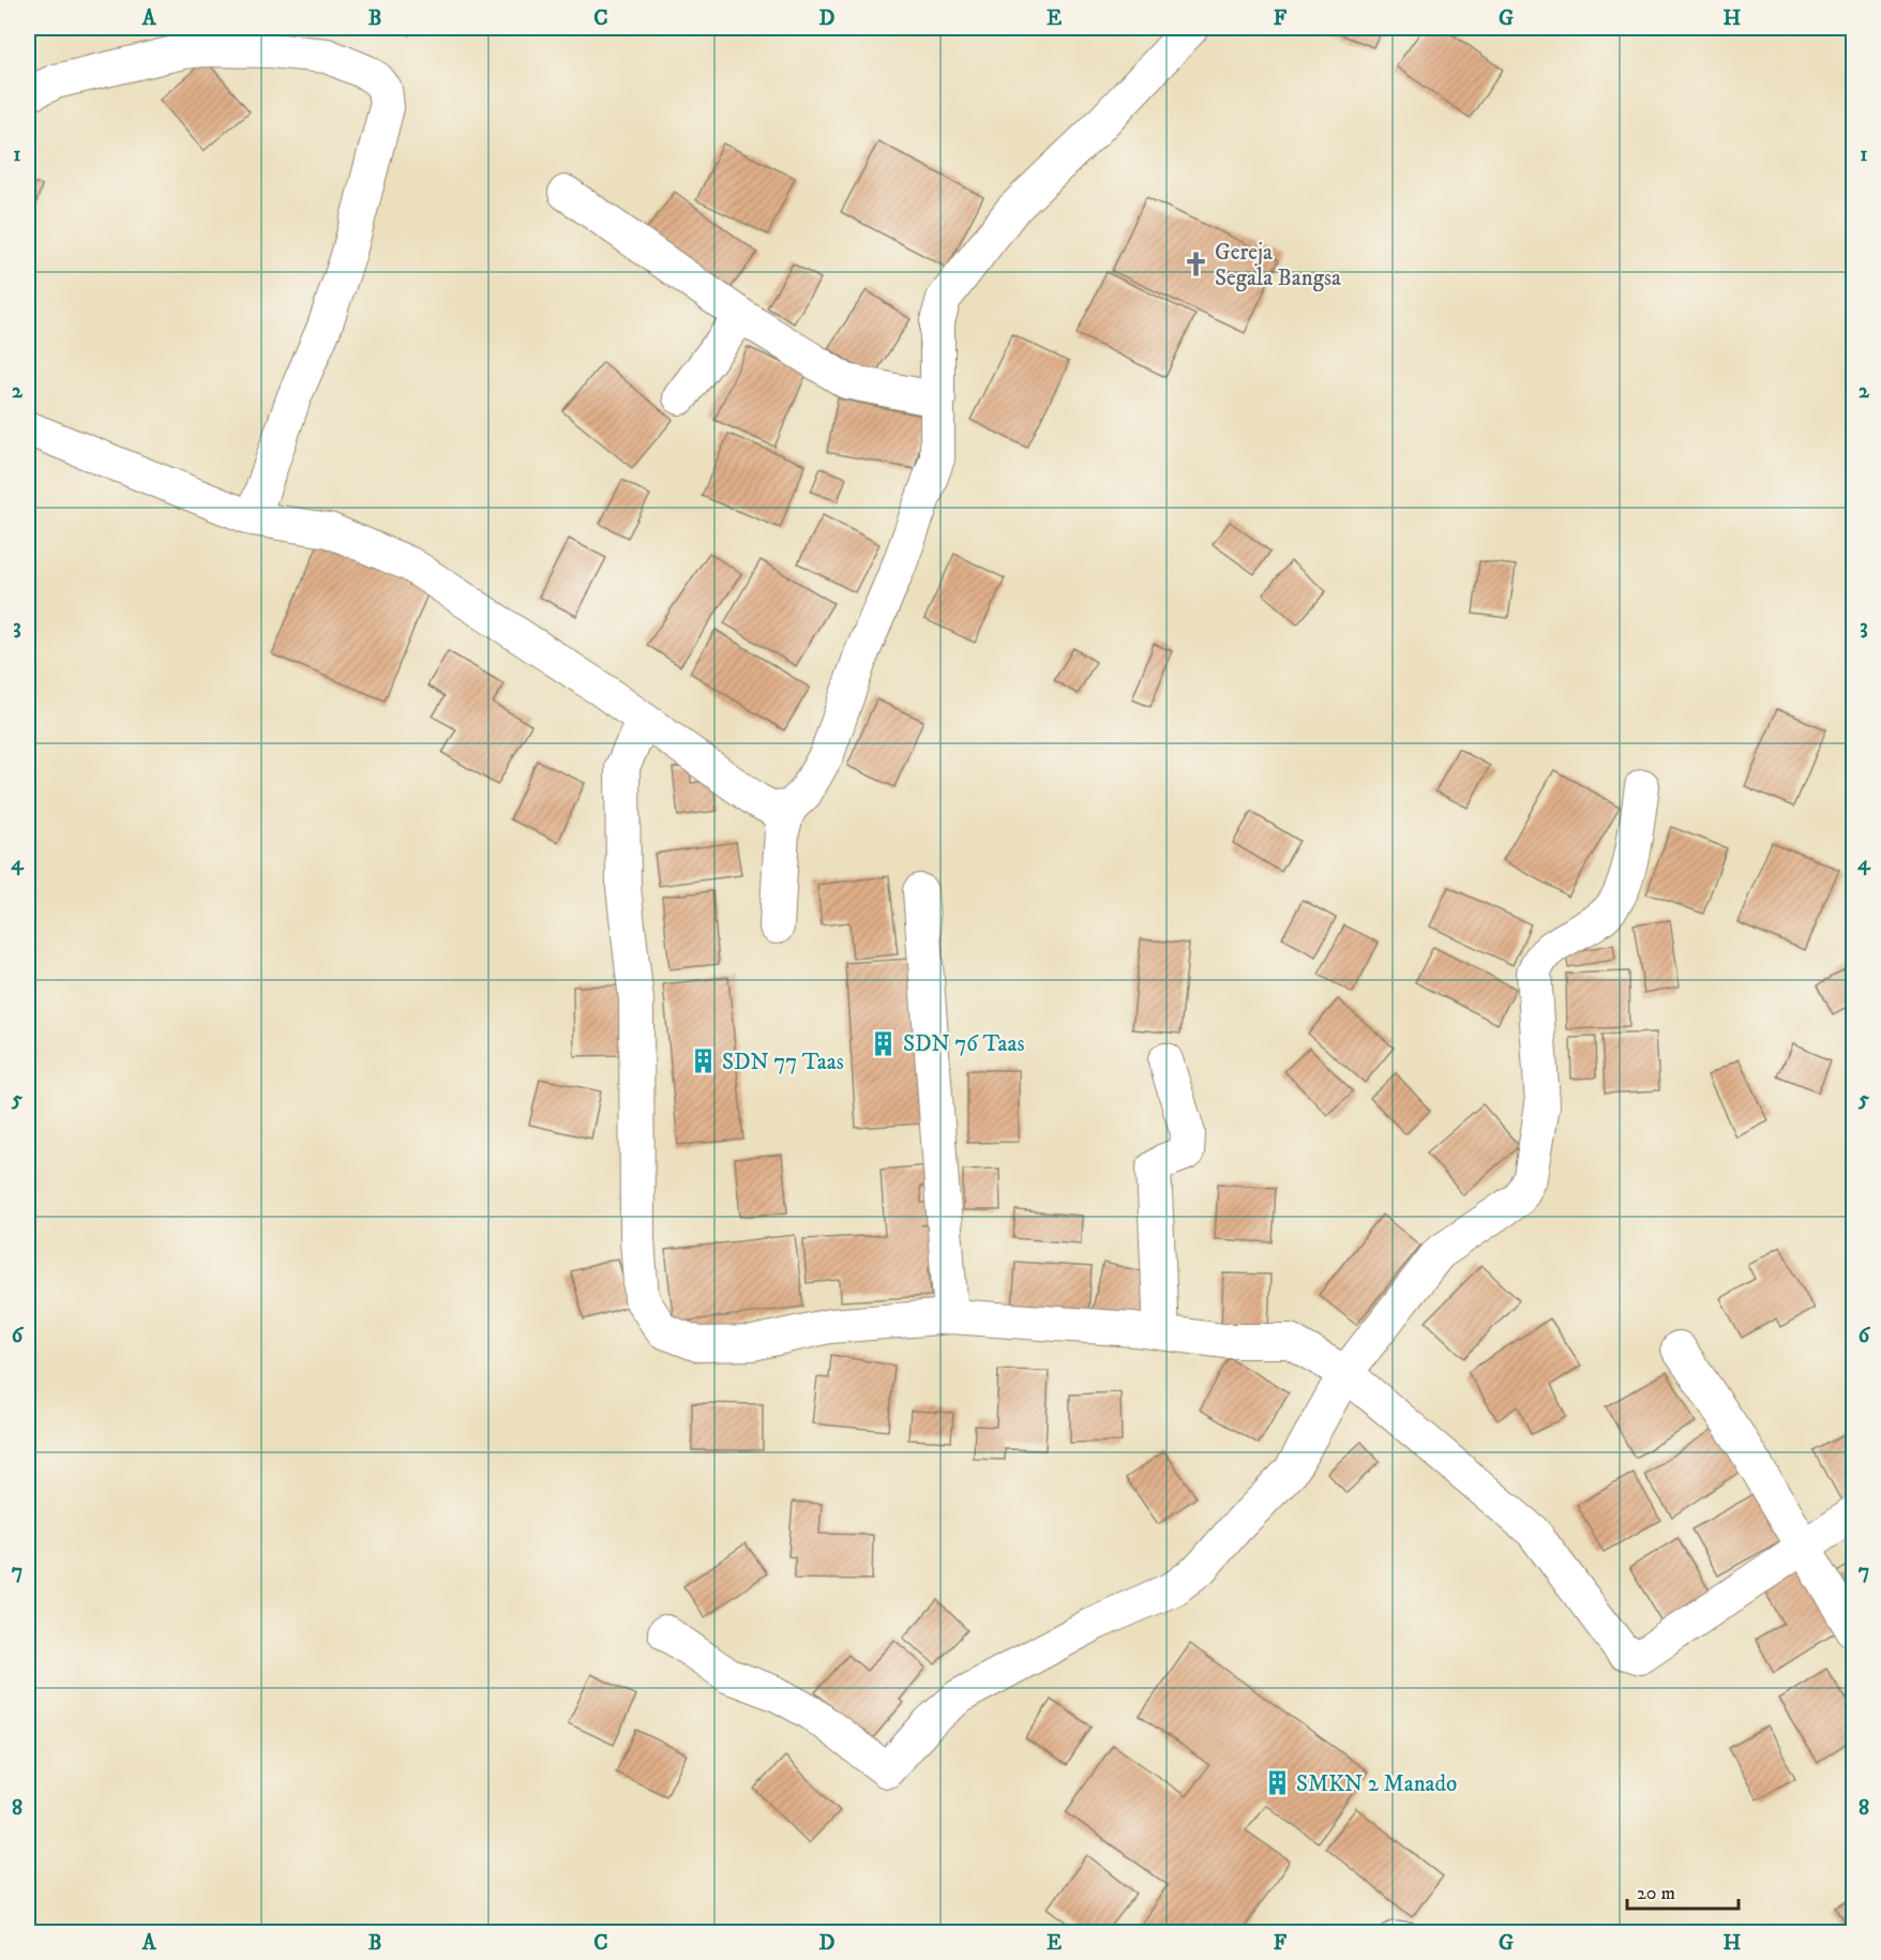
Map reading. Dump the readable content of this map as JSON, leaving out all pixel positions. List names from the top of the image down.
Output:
{
  "places": {
    "church": ["Gereja Segala Bangsa"],
    "building": ["SDN 76 Taas", "SDN 77 Taas", "SMKN 2 Manado"]
  },
  "scale_bar": "20 m",
  "grid": {
    "columns": [
      "A",
      "B",
      "C",
      "D",
      "E",
      "F",
      "G",
      "H"
    ],
    "rows": [
      "1",
      "2",
      "3",
      "4",
      "5",
      "6",
      "7",
      "8"
    ]
  }
}
